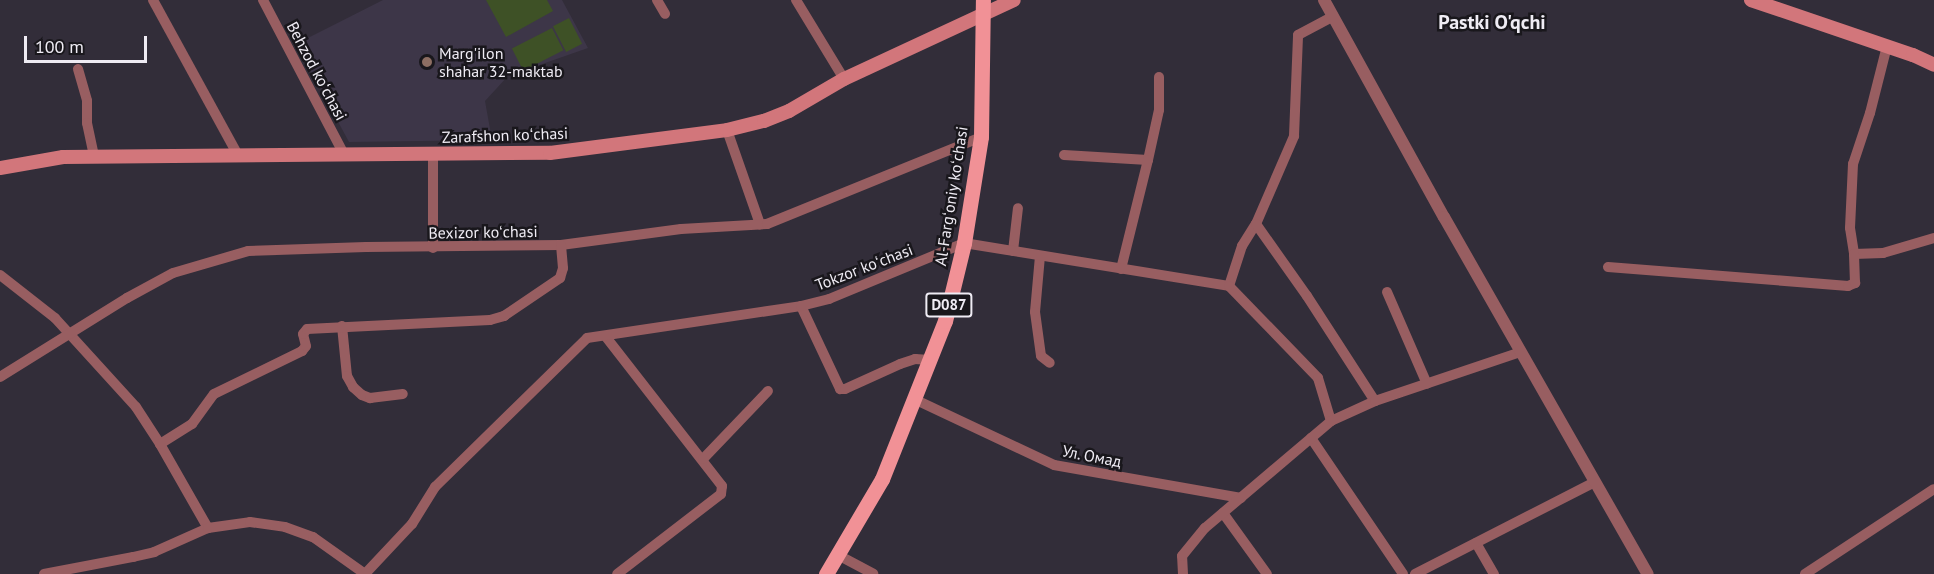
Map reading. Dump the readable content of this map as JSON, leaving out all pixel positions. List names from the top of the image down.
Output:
{
  "streets": {
    "main road": ["Zarafshon koʻchasi", "Al-Fargʻoniy koʻchasi", "D087"],
    "street": [
      "Behzod koʻchasi",
      "Bexizor koʻchasi",
      "Tokzor koʻchasi",
      "Ул. Омад"
    ]
  },
  "crossings": [
    ["Behzod koʻchasi", "Zarafshon koʻchasi"],
    ["Zarafshon koʻchasi", "Al-Fargʻoniy koʻchasi"],
    ["Al-Fargʻoniy koʻchasi", "Bexizor koʻchasi"],
    ["Al-Fargʻoniy koʻchasi", "Tokzor koʻchasi"],
    ["Al-Fargʻoniy koʻchasi", "Ул. Омад"]
  ],
  "districts": ["Pastki O'qchi"],
  "places": ["Marg'ilon shahar 32-maktab"],
  "scale_bar": "100 m"
}
